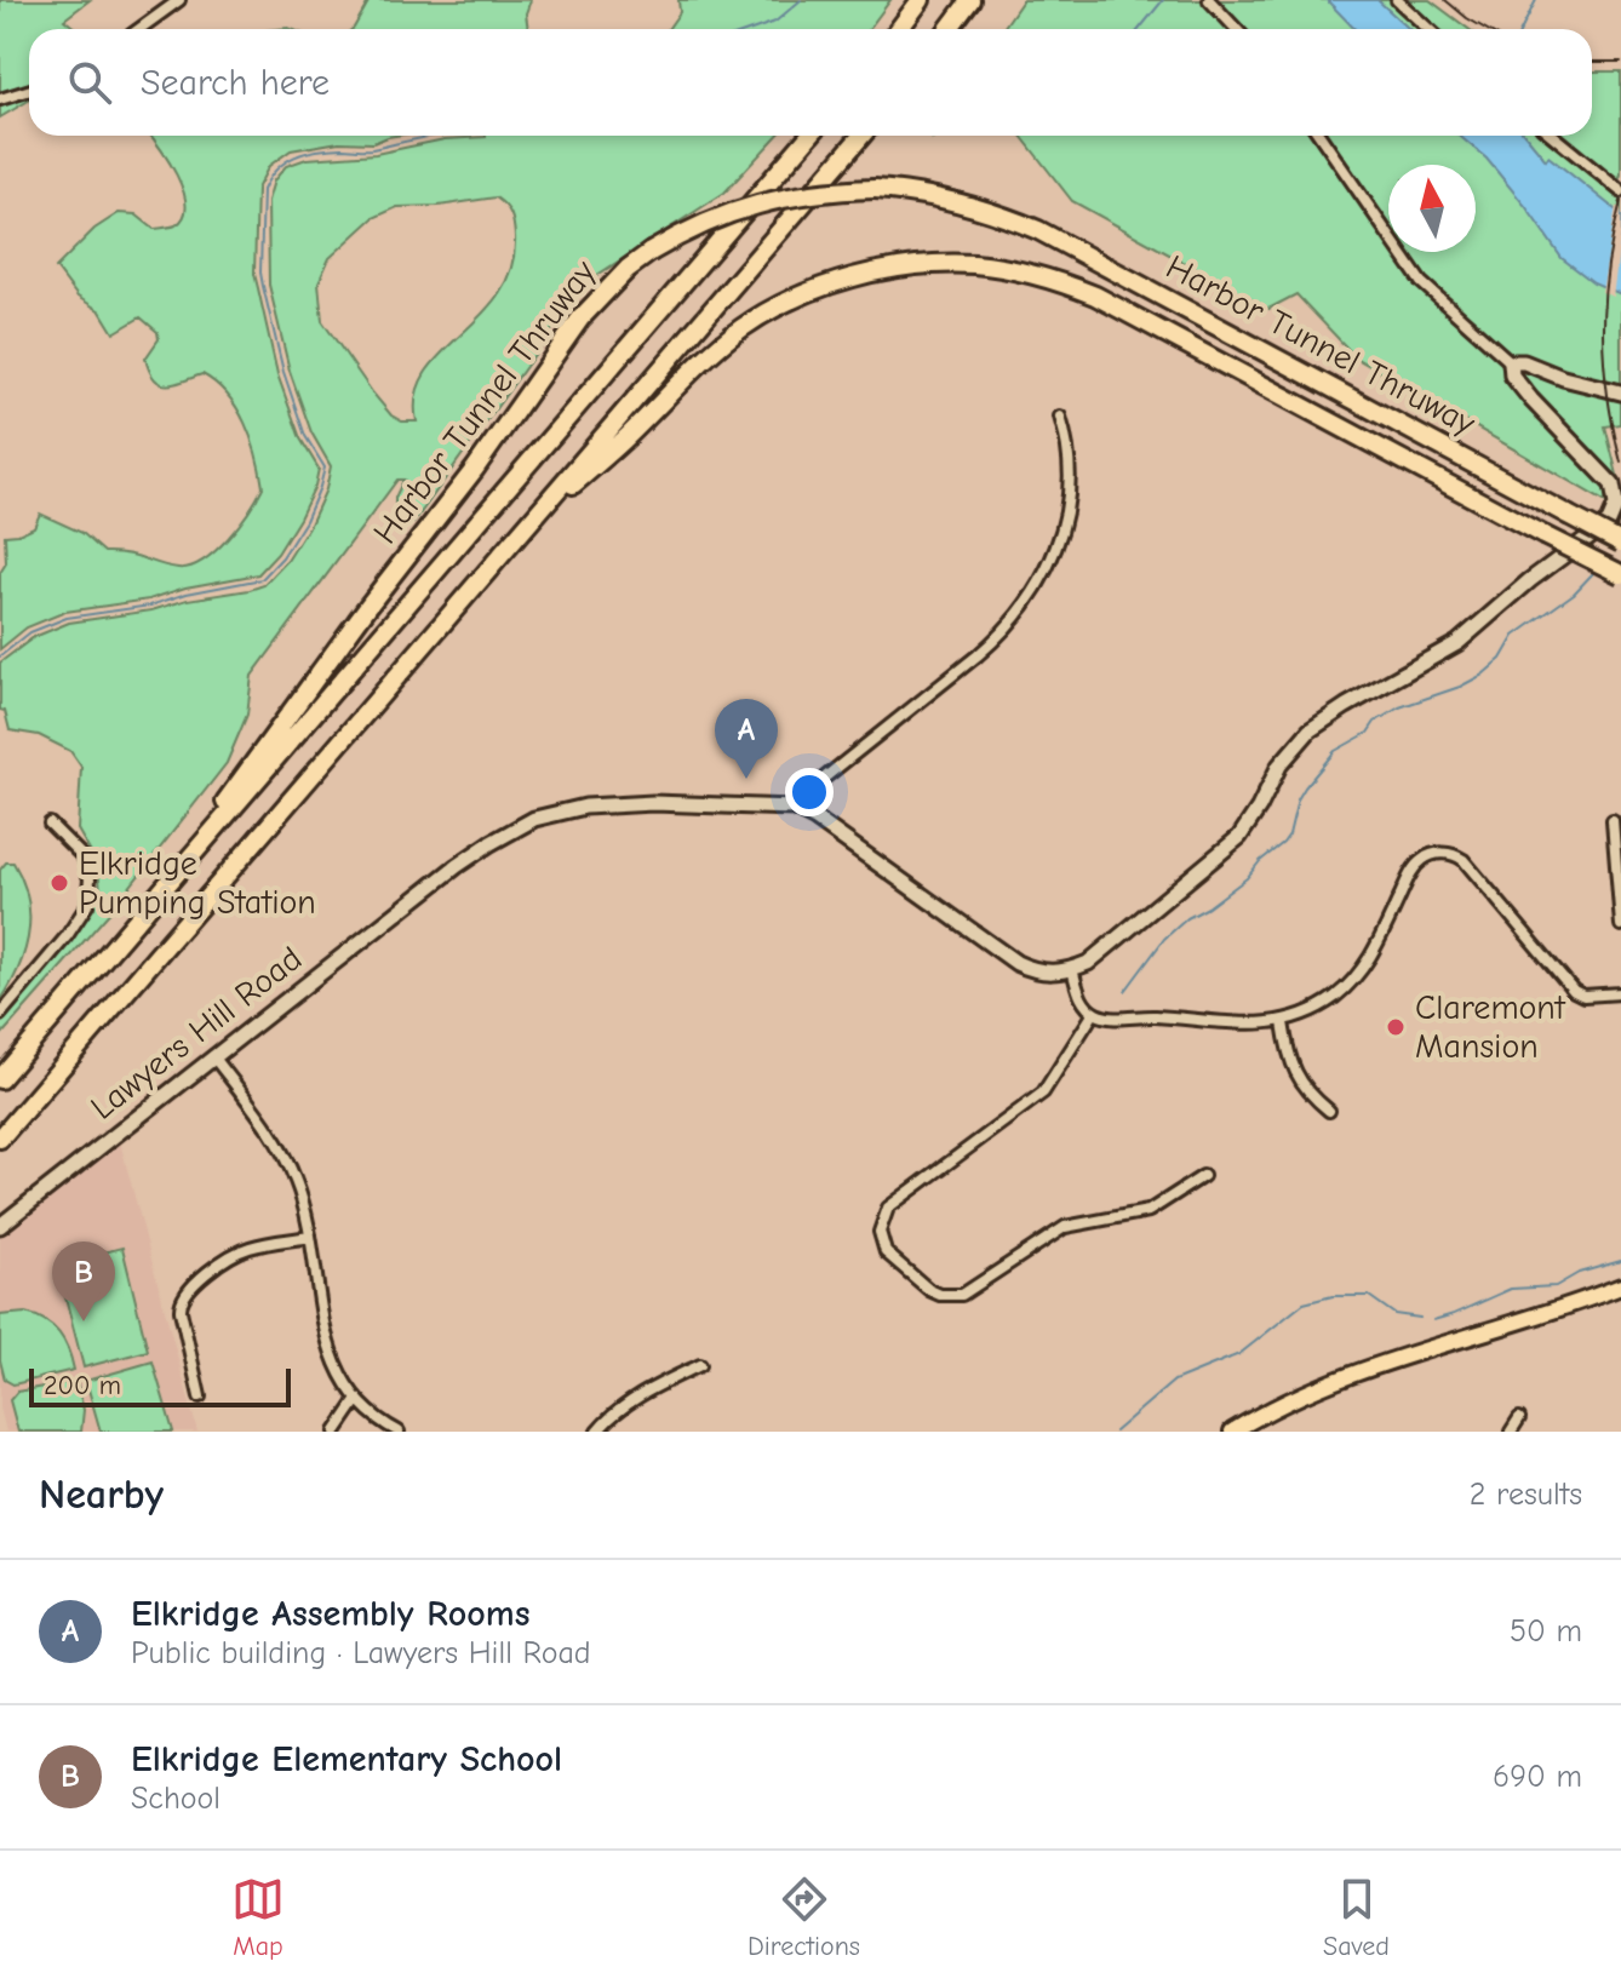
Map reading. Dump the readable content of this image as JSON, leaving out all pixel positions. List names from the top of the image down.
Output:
{
  "streets": {
    "highway": ["Harbor Tunnel Thruway"],
    "street": ["Lawyers Hill Road"]
  },
  "places": ["Elkridge Pumping Station", "Claremont Mansion"],
  "scale_bar": "200 m",
  "north": "top",
  "page": {
    "search": "Search here",
    "pins": ["A", "B"],
    "scale": "200 m",
    "heading": ["Nearby", "2 results"],
    "list": [
      {
        "mark": "A",
        "name": "Elkridge Assembly Rooms",
        "note": "Public building · Lawyers Hill Road",
        "value": "50 m"
      },
      {
        "mark": "B",
        "name": "Elkridge Elementary School",
        "note": "School",
        "value": "690 m"
      }
    ],
    "nav": ["Map", "Directions", "Saved"]
  }
}
